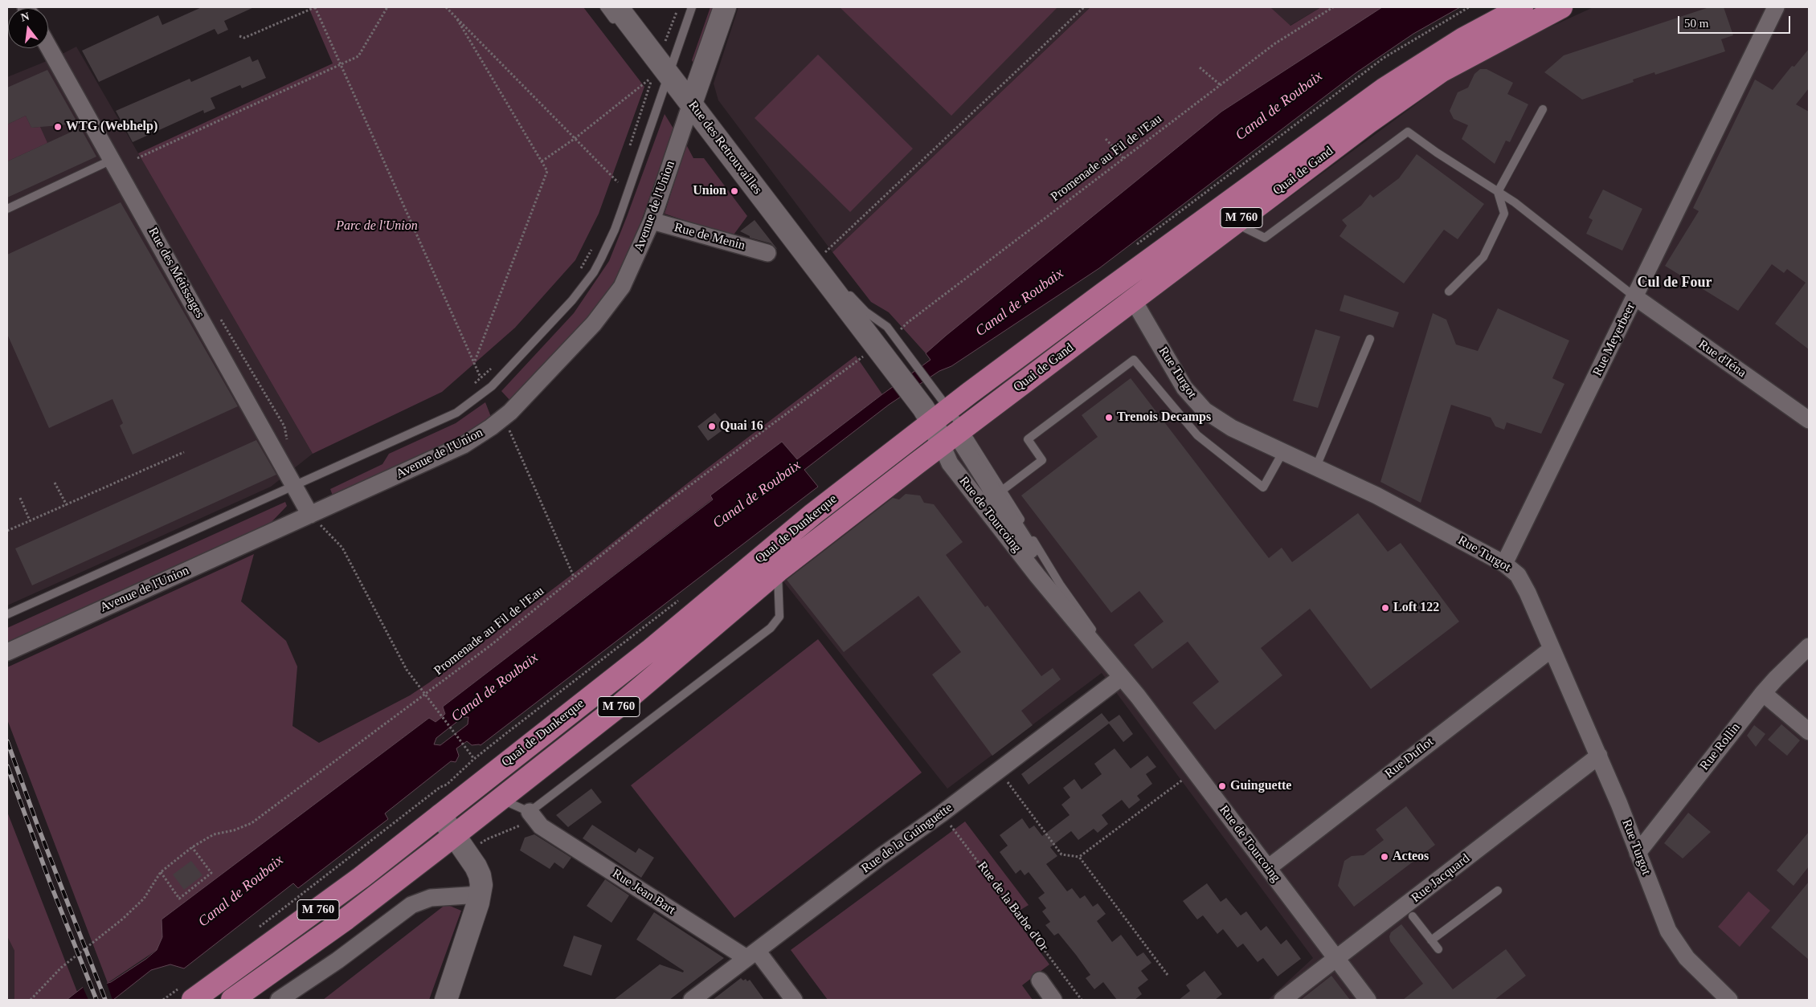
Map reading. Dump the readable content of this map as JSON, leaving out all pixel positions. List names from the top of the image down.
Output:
{
  "streets": {
    "main road": ["Quai de Gand", "M 760", "Quai de Dunkerque"],
    "street": [
      "Rue des Retrouvailles",
      "Avenue de l'Union",
      "Rue de Menin",
      "Rue des Métissages",
      "Rue Meyerbeer",
      "Rue d'Iéna",
      "Rue Turgot",
      "Rue de Tourcoing",
      "Rue Rollin",
      "Rue Duflot",
      "Rue de la Guinguette",
      "Rue Jacquard",
      "Rue Jean Bart"
    ],
    "path": ["Promenade au Fil de l'Eau", "Rue de la Barbe d'Or"]
  },
  "crossings": [
    ["Rue des Retrouvailles", "Promenade au Fil de l'Eau"],
    ["Rue des Retrouvailles", "Quai de Gand"],
    ["Rue des Retrouvailles", "Avenue de l'Union"],
    ["Rue des Retrouvailles", "Rue de Tourcoing"],
    ["Rue des Retrouvailles", "Quai de Dunkerque"],
    ["Quai de Gand", "Rue Turgot"],
    ["Quai de Gand", "Rue de Tourcoing"],
    ["Quai de Gand", "Quai de Dunkerque"],
    ["Avenue de l'Union", "Rue de Menin"],
    ["Avenue de l'Union", "Rue des Métissages"],
    ["Rue Meyerbeer", "Rue d'Iéna"],
    ["Rue Meyerbeer", "Rue Turgot"],
    ["Rue Turgot", "Rue Rollin"],
    ["Rue Turgot", "Rue Duflot"],
    ["Rue Turgot", "Rue Jacquard"],
    ["Rue de Tourcoing", "Quai de Dunkerque"],
    ["Rue de Tourcoing", "Rue Duflot"],
    ["Rue de Tourcoing", "Rue de la Guinguette"],
    ["Rue de Tourcoing", "Rue Jacquard"],
    ["Rue de la Guinguette", "Rue Jean Bart"],
    ["Rue de la Guinguette", "Rue de la Barbe d'Or"]
  ],
  "districts": ["Cul de Four"],
  "water": ["Canal de Roubaix"],
  "parks": ["Parc de l'Union"],
  "places": [
    "WTG (Webhelp)",
    "Union",
    "Trenois Decamps",
    "Quai 16",
    "Loft 122",
    "Guinguette",
    "Acteos"
  ],
  "scale_bar": "50 m",
  "north": "top"
}
